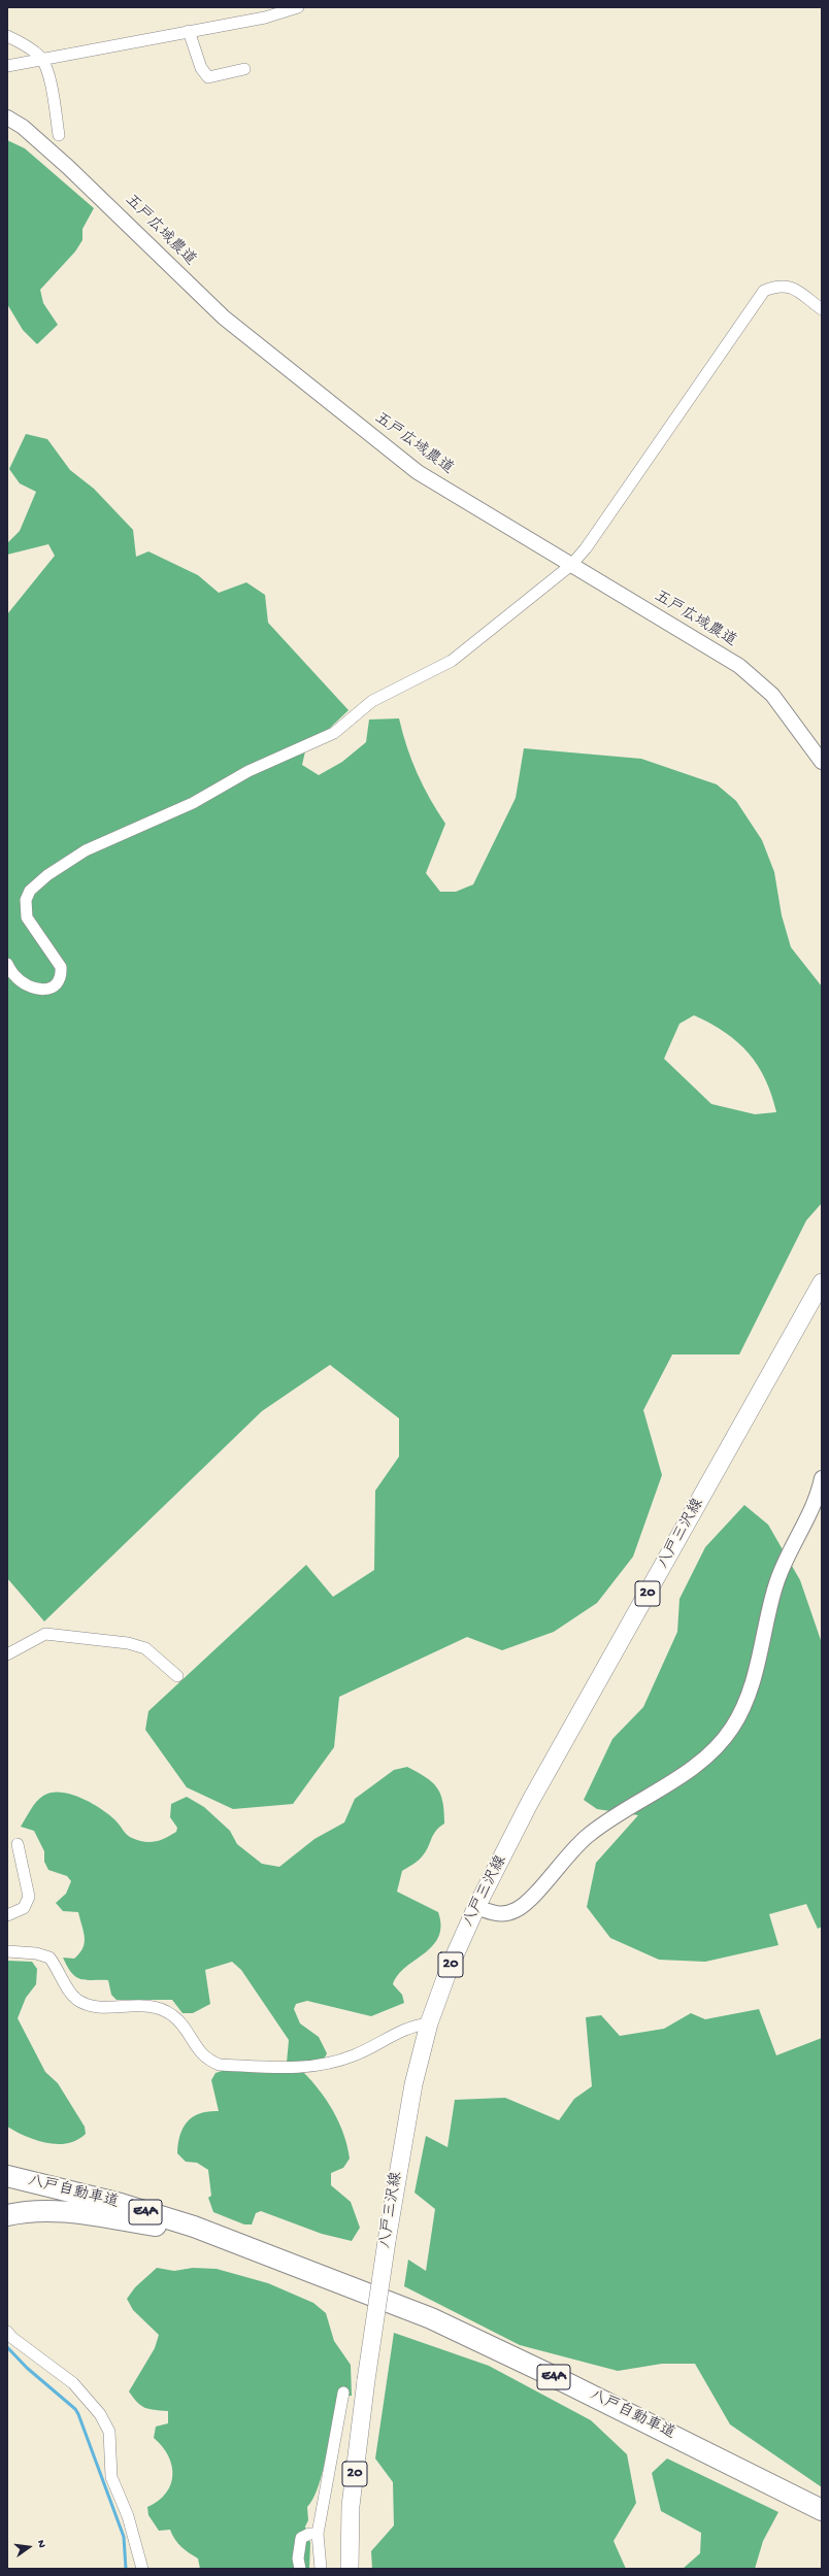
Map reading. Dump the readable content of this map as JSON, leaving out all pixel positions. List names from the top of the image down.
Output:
{
  "streets": {
    "highway": ["八戸自動車道", "E4A"],
    "main road": ["八戸三沢線", "20"],
    "street": ["五戸広域農道"]
  },
  "crossings": [
    ["八戸自動車道", "E4A"]
  ],
  "north": "right"
}
